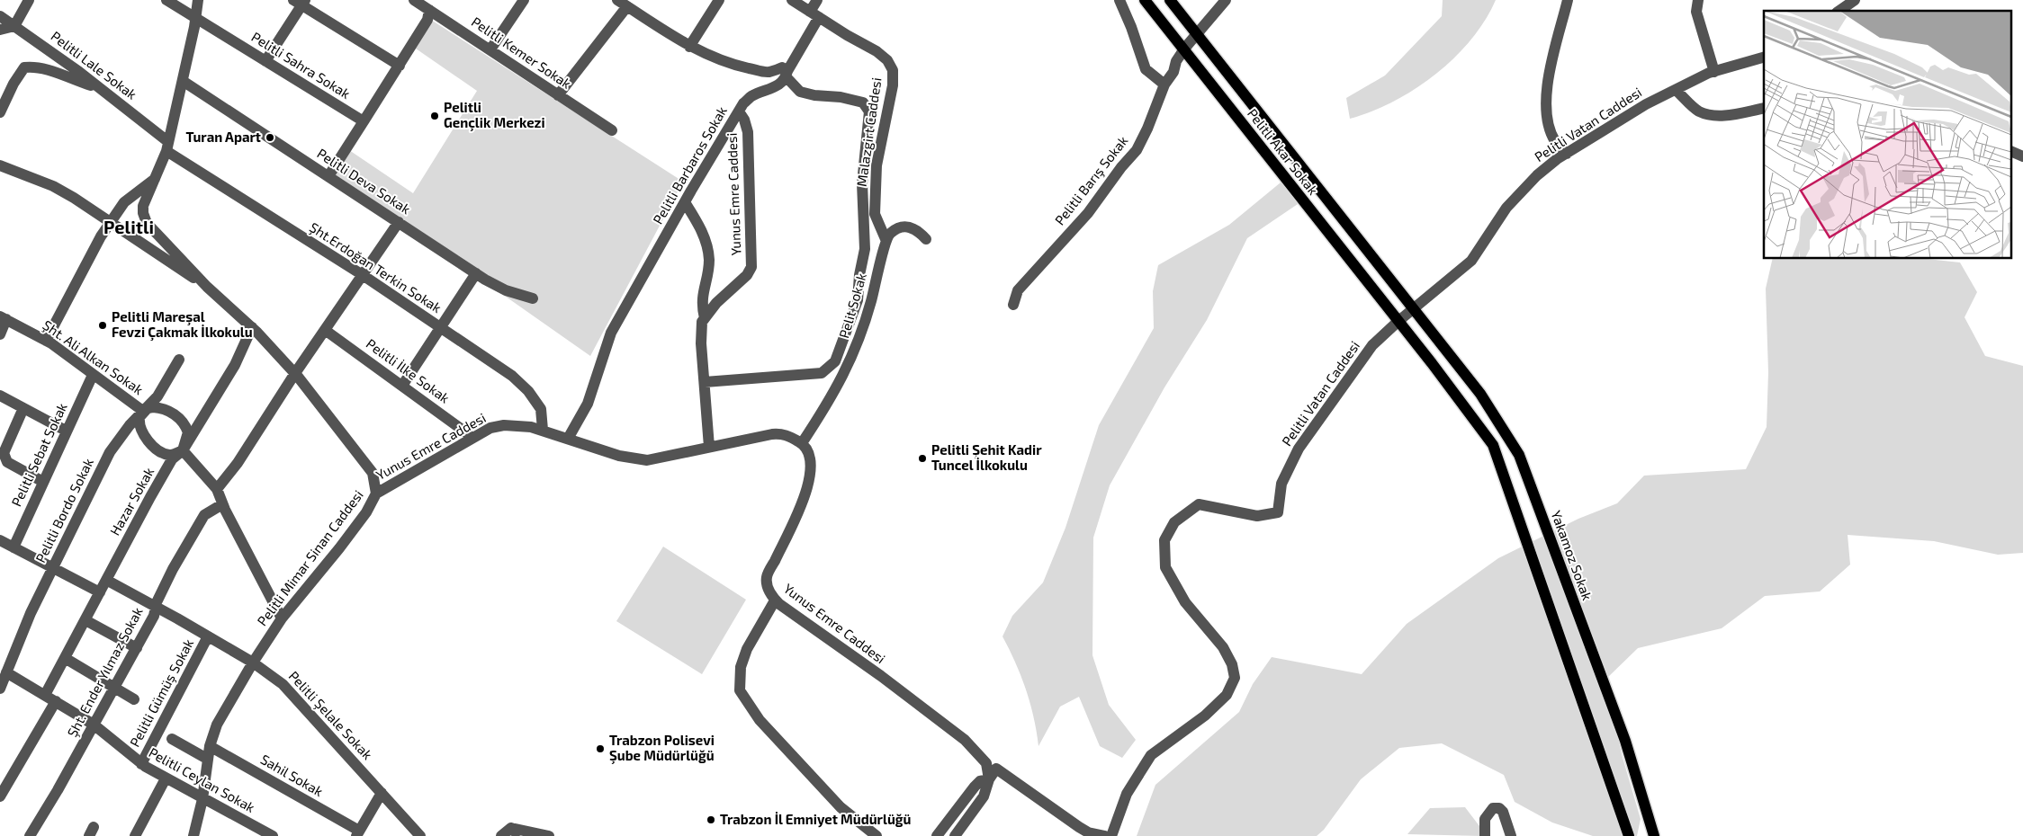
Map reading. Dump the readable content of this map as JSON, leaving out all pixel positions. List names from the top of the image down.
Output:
{
  "streets": {
    "main road": ["Pelitli Akar Sokak", "Yakamoz Sokak"],
    "street": [
      "Pelitli Kemer Sokak",
      "Pelitli Lale Sokak",
      "Pelitli Sahra Sokak",
      "Pelitli Vatan Caddesi",
      "Malazgirt Caddesi",
      "Pelitli Barbaros Sokak",
      "Pelitli Barış Sokak",
      "Pelitli Deva Sokak",
      "Yunus Emre Caddesi",
      "Şht.Erdoğan Terkin Sokak",
      "Pelit Sokak",
      "Şht. Ali Alkan Sokak",
      "Pelitli İlke Sokak",
      "Pelitli Sebat Sokak",
      "Hazar Sokak",
      "Pelitli Bordo Sokak",
      "Pelitli Mimar Sinan Caddesi",
      "Şht. Ender Yılmaz Sokak",
      "Pelitli Gümüş Sokak",
      "Pelitli Şelale Sokak",
      "Sahil Sokak",
      "Pelitli Ceylan Sokak"
    ]
  },
  "crossings": [
    ["Pelitli Lale Sokak", "Şht.Erdoğan Terkin Sokak"],
    ["Pelitli Lale Sokak", "Pelitli Mimar Sinan Caddesi"],
    ["Pelitli Sahra Sokak", "Pelitli Mimar Sinan Caddesi"],
    ["Pelitli Vatan Caddesi", "Pelitli Akar Sokak"],
    ["Pelitli Vatan Caddesi", "Yakamoz Sokak"],
    ["Malazgirt Caddesi", "Pelit Sokak"],
    ["Pelitli Akar Sokak", "Pelitli Barış Sokak"],
    ["Pelitli Akar Sokak", "Yakamoz Sokak"],
    ["Pelitli Barbaros Sokak", "Yunus Emre Caddesi"],
    ["Pelitli Deva Sokak", "Pelitli Mimar Sinan Caddesi"],
    ["Yunus Emre Caddesi", "Şht.Erdoğan Terkin Sokak"],
    ["Yunus Emre Caddesi", "Pelit Sokak"],
    ["Yunus Emre Caddesi", "Pelitli İlke Sokak"],
    ["Yunus Emre Caddesi", "Pelitli Mimar Sinan Caddesi"],
    ["Şht.Erdoğan Terkin Sokak", "Pelitli Mimar Sinan Caddesi"],
    ["Şht. Ali Alkan Sokak", "Pelitli Sebat Sokak"],
    ["Şht. Ali Alkan Sokak", "Hazar Sokak"],
    ["Şht. Ali Alkan Sokak", "Pelitli Bordo Sokak"],
    ["Hazar Sokak", "Pelitli Bordo Sokak"],
    ["Hazar Sokak", "Pelitli Mimar Sinan Caddesi"],
    ["Hazar Sokak", "Pelitli Şelale Sokak"],
    ["Hazar Sokak", "Pelitli Ceylan Sokak"],
    ["Pelitli Bordo Sokak", "Pelitli Ceylan Sokak"],
    ["Pelitli Mimar Sinan Caddesi", "Pelitli Şelale Sokak"],
    ["Pelitli Mimar Sinan Caddesi", "Sahil Sokak"],
    ["Pelitli Mimar Sinan Caddesi", "Pelitli Ceylan Sokak"],
    ["Şht. Ender Yılmaz Sokak", "Pelitli Şelale Sokak"],
    ["Şht. Ender Yılmaz Sokak", "Pelitli Ceylan Sokak"],
    ["Pelitli Gümüş Sokak", "Pelitli Şelale Sokak"],
    ["Pelitli Gümüş Sokak", "Pelitli Ceylan Sokak"]
  ],
  "districts": ["Pelitli"],
  "places": [
    "Pelitli Gençlik Merkezi",
    "Turan Apart",
    "Pelitli Mareşal Fevzi Çakmak İlkokulu",
    "Pelitli Şehit Kadir Tuncel İlkokulu",
    "Trabzon Polisevi Şube Müdürlüğü",
    "Trabzon İl Emniyet Müdürlüğü"
  ]
}
